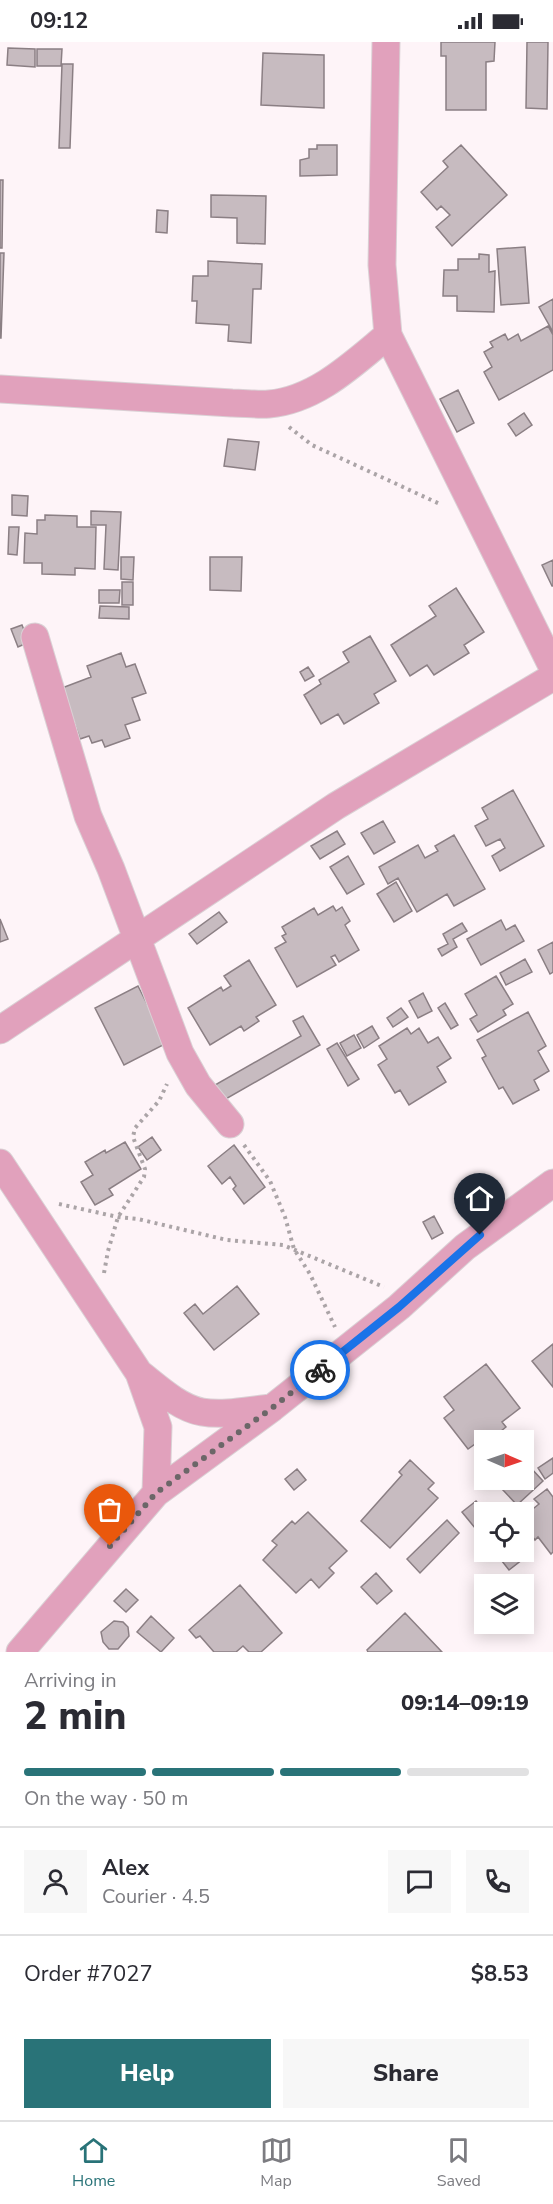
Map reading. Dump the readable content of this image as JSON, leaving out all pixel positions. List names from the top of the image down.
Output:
{
  "north": "right",
  "page": {
    "status": "09:12",
    "heading": ["2 min", "Arriving in", "09:14–09:19"],
    "panel": [
      "Alex",
      "Courier · 4.5",
      "Order #7027",
      "$8.53"
    ],
    "bar": "On the way · 50 m",
    "buttons": ["Help", "Share"],
    "tabs": ["Home", "Map", "Saved"]
  }
}
